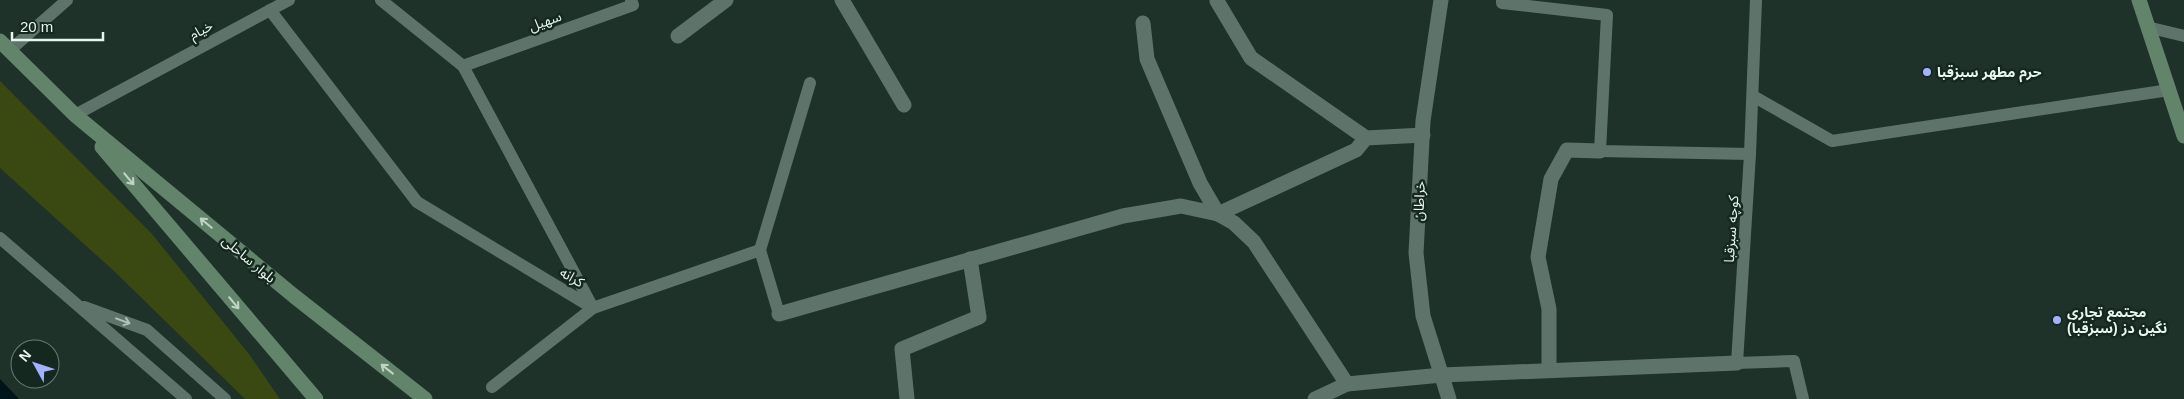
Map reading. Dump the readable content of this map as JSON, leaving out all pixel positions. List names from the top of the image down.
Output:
{
  "streets": {
    "main road": ["بلوار ساحلی"],
    "street": ["خراطان"],
    "lane": [
      "سهیل",
      "خیام",
      "کوچه سبزقبا",
      "کرانه"
    ]
  },
  "crossings": [
    ["سهیل", "کرانه"],
    ["خیام", "بلوار ساحلی"],
    ["خیام", "کرانه"]
  ],
  "places": ["حرم مطهر سبزقبا", "مجتمع تجاری نگین دز (سبزقبا)"],
  "scale_bar": "20 m",
  "north": "top left"
}
